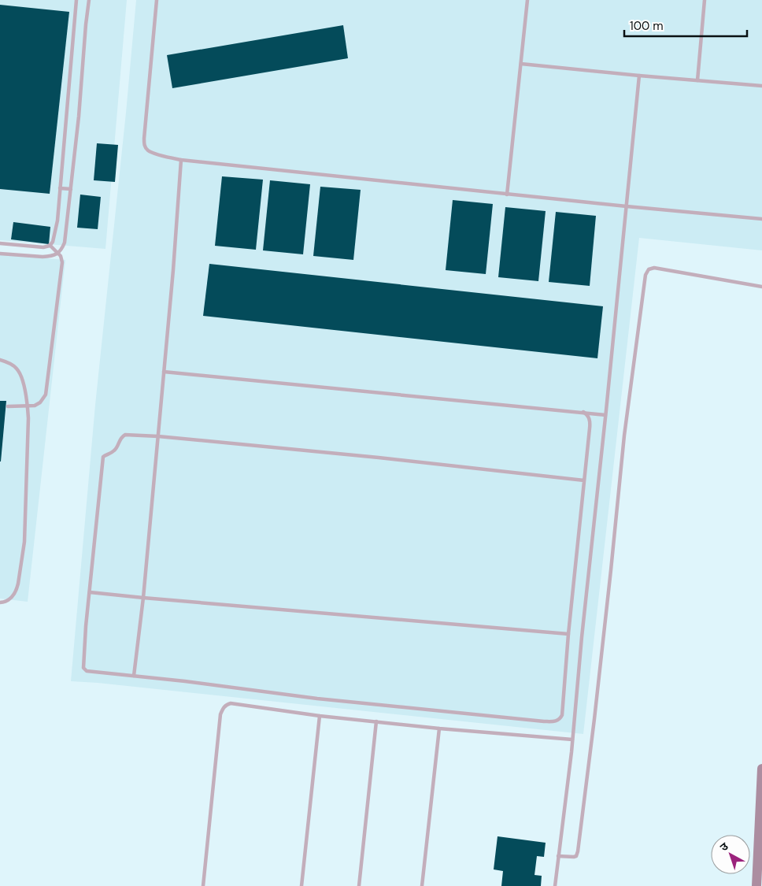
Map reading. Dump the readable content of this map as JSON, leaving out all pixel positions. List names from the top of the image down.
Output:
{
  "scale_bar": "100 m",
  "north": "top left"
}
